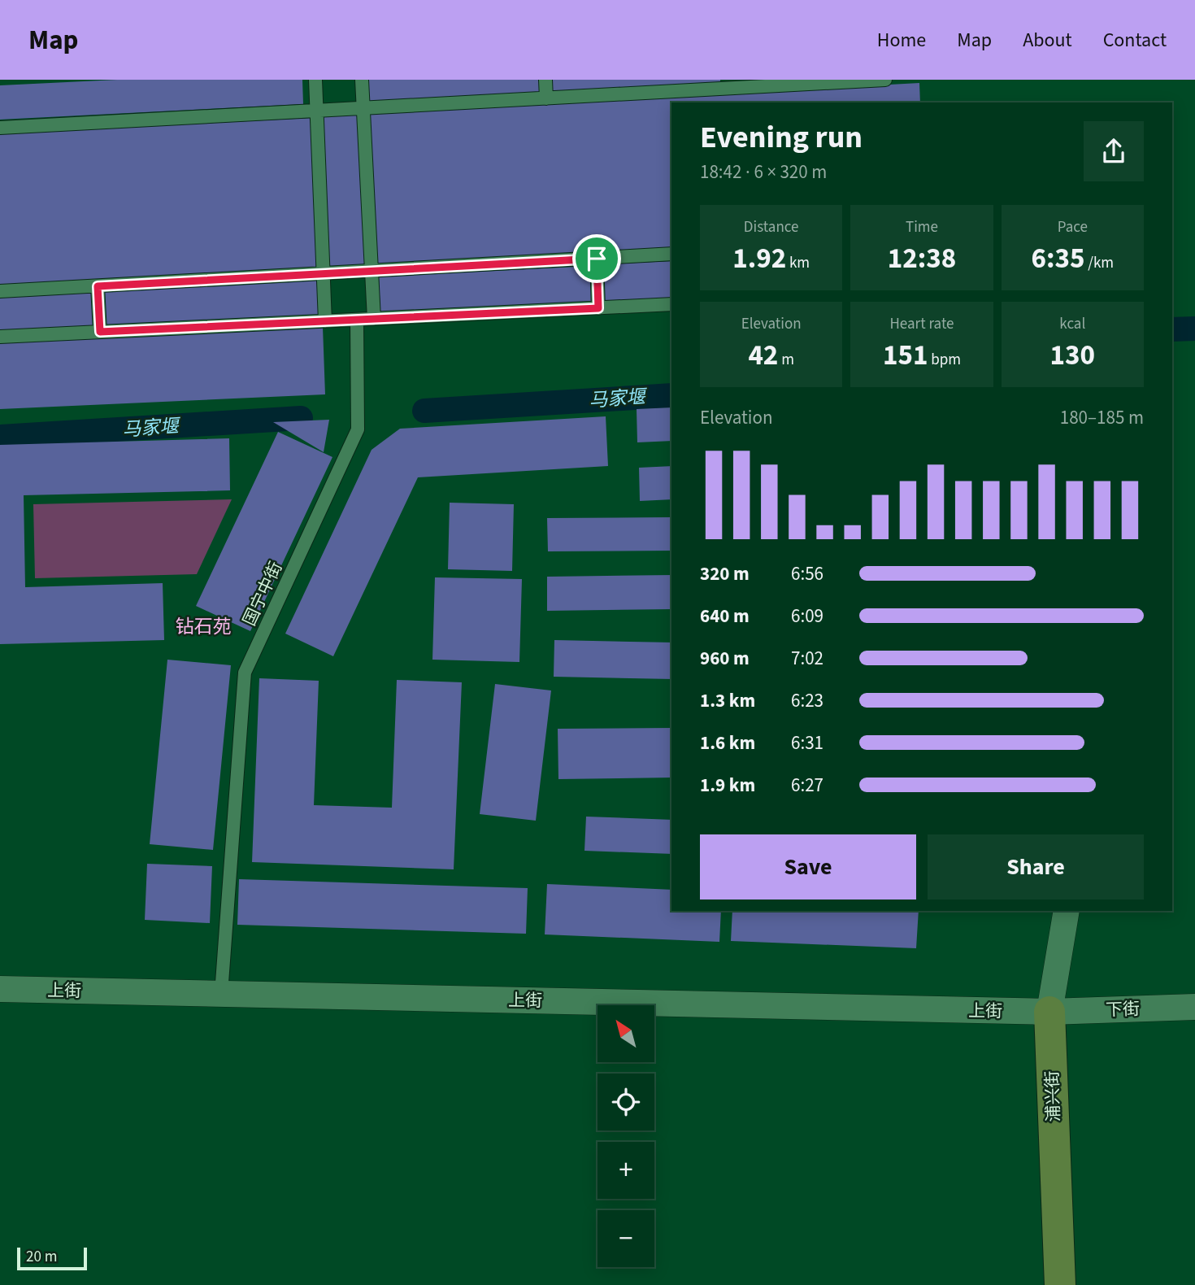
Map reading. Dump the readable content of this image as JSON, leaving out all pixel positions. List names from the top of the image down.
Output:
{
  "streets": {
    "street": ["上街", "下街", "浦兴街"],
    "lane": ["国宁中街"]
  },
  "crossings": [
    ["国宁中街", "上街"],
    ["上街", "下街"],
    ["上街", "浦兴街"],
    ["下街", "浦兴街"]
  ],
  "districts": ["钻石苑"],
  "water": ["马家堰"],
  "scale_bar": "20 m",
  "north": "top left",
  "page": {
    "header": "Map",
    "nav": [
      "Home",
      "Map",
      "About",
      "Contact"
    ],
    "heading": ["Evening run", "18:42 · 6 × 320 m"],
    "stats": [
      ["Distance", "1.92 km"],
      ["Time", "12:38"],
      ["Pace", "6:35 /km"],
      ["Elevation", "42 m"],
      ["Heart rate", "151 bpm"],
      ["kcal", "130"]
    ],
    "chart": ["Elevation", "180–185 m"],
    "list": [
      {
        "name": "320 m",
        "note": "6:56"
      },
      {
        "name": "640 m",
        "note": "6:09"
      },
      {
        "name": "960 m",
        "note": "7:02"
      },
      {
        "name": "1.3 km",
        "note": "6:23"
      },
      {
        "name": "1.6 km",
        "note": "6:31"
      },
      {
        "name": "1.9 km",
        "note": "6:27"
      }
    ],
    "buttons": ["Save", "Share"],
    "map_buttons": ["+", "−"],
    "scale": "20 m"
  }
}
